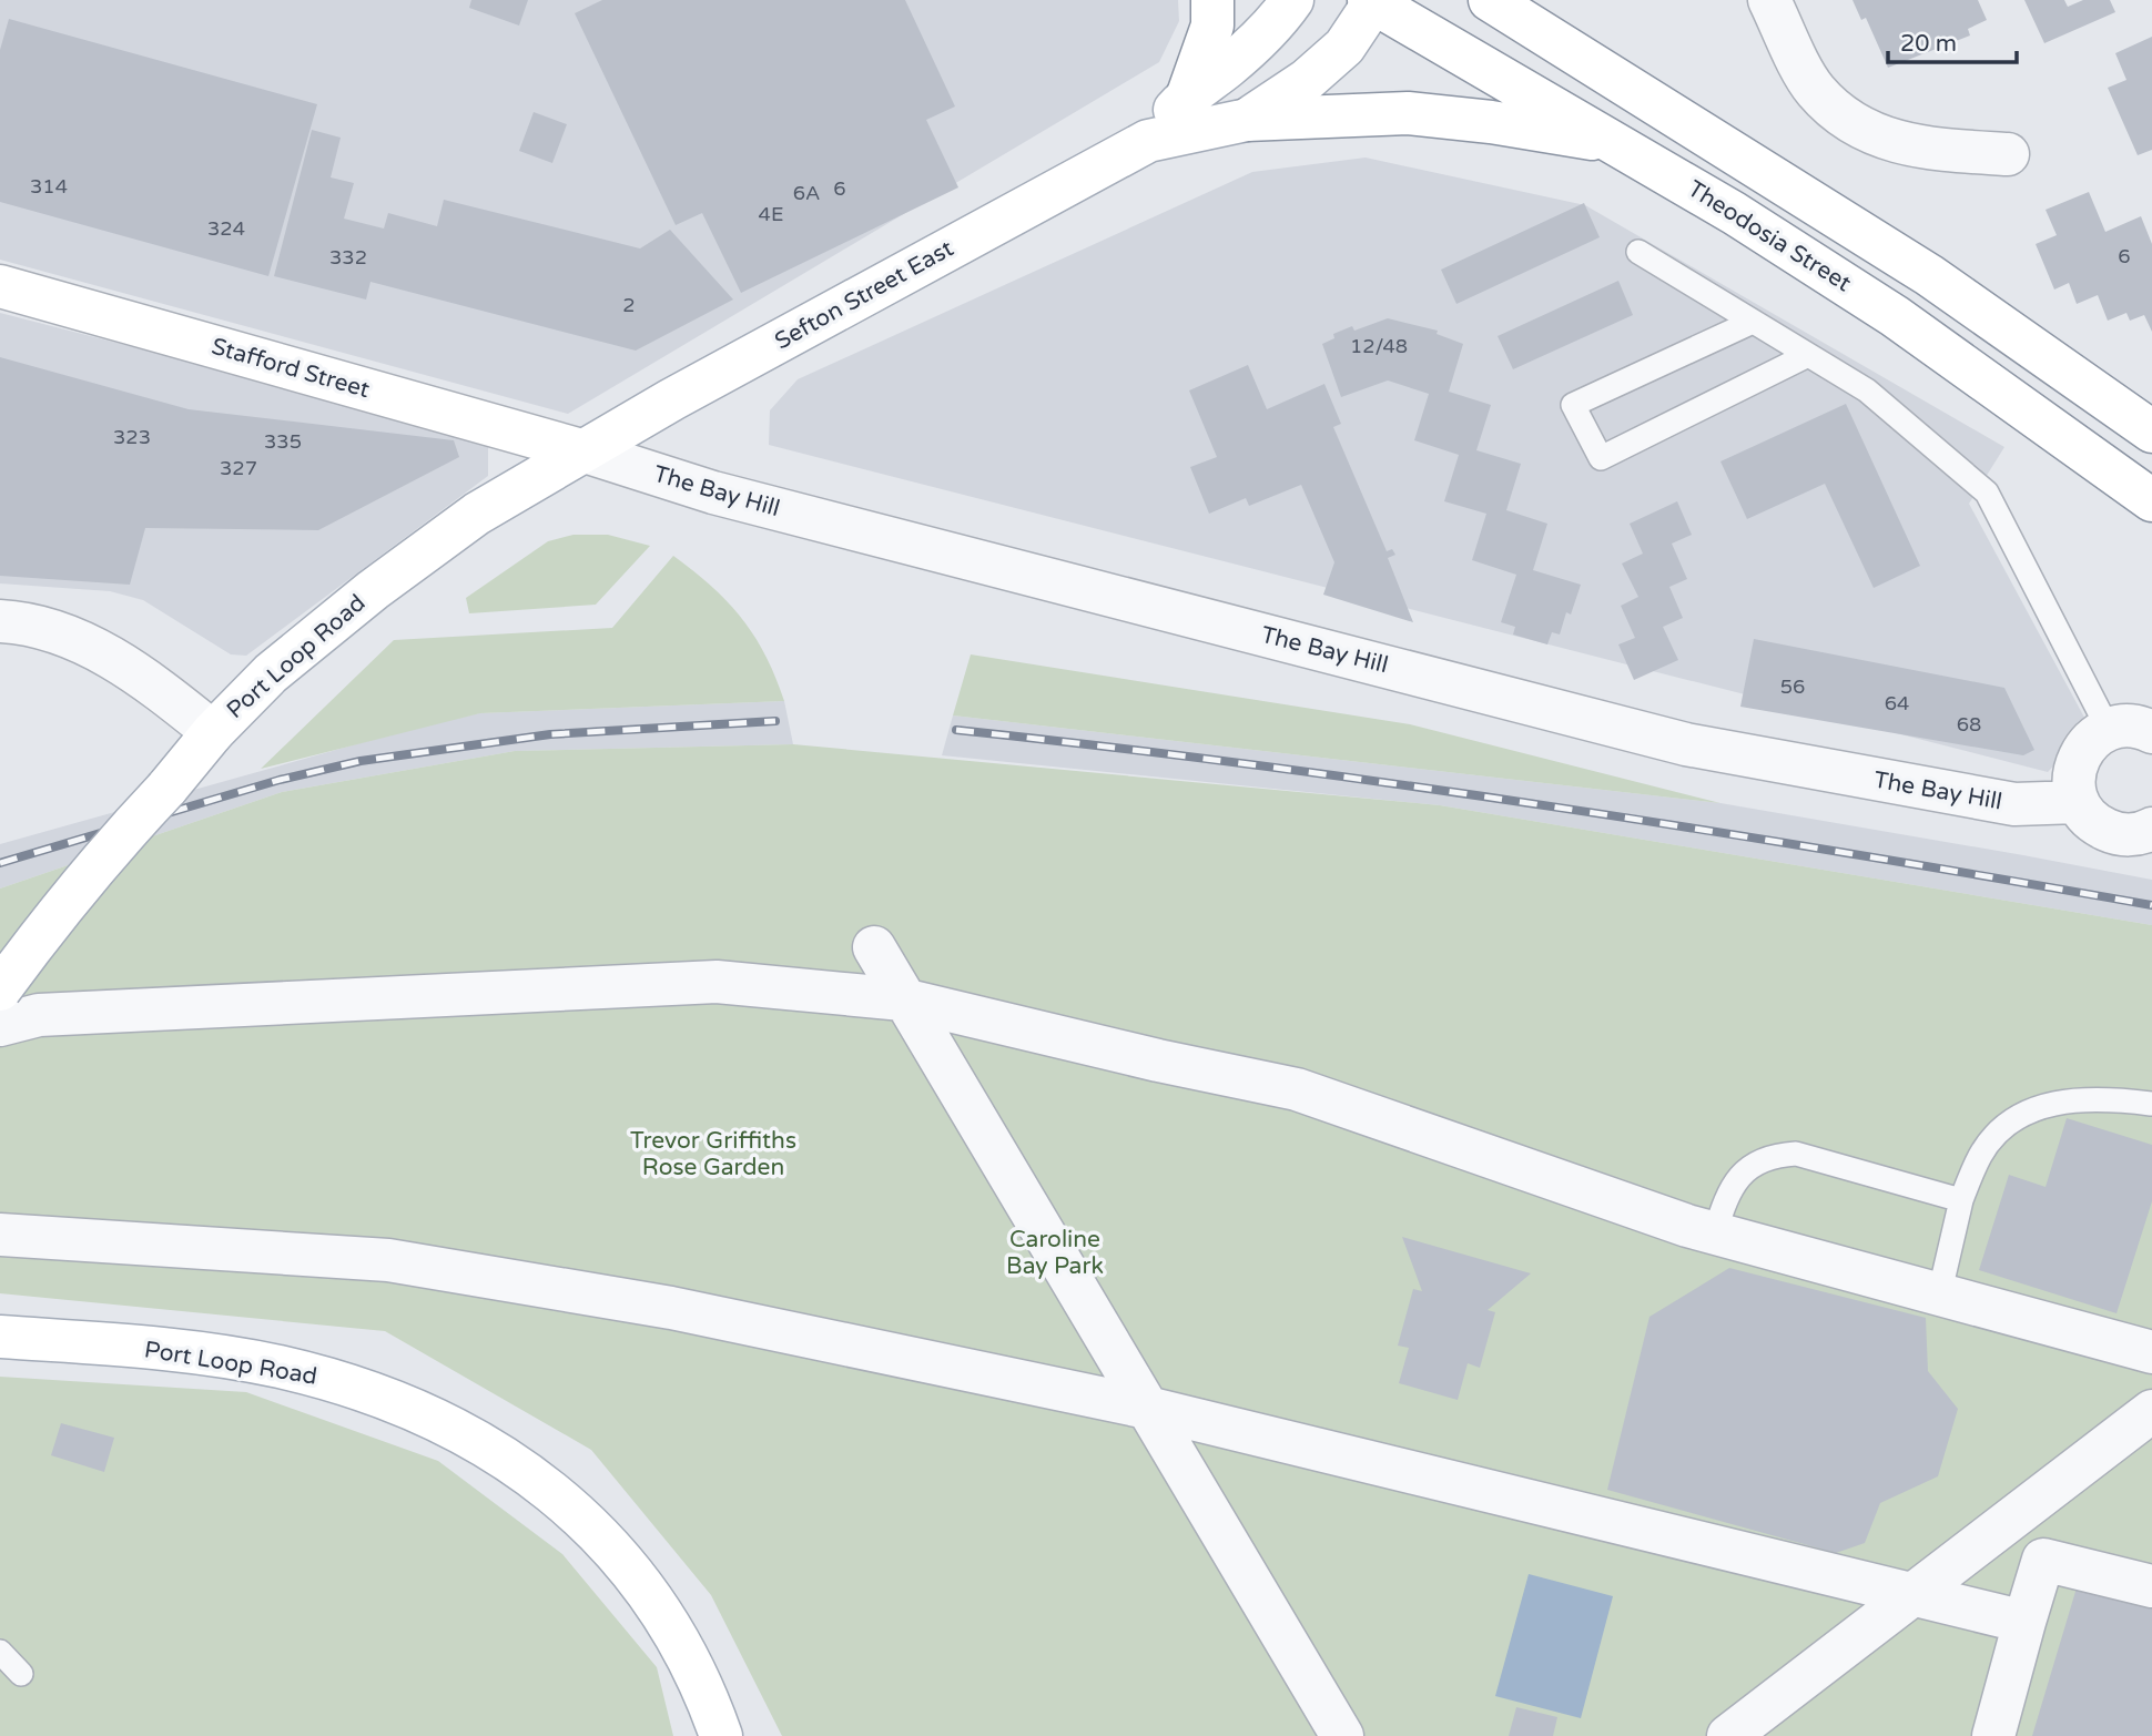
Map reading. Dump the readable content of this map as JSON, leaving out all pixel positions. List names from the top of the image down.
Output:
{
  "streets": {
    "main road": [
      "Theodosia Street",
      "Sefton Street East",
      "Stafford Street",
      "Port Loop Road"
    ],
    "street": ["The Bay Hill"]
  },
  "crossings": [
    ["Theodosia Street", "Sefton Street East"],
    ["Sefton Street East", "Stafford Street"],
    ["Sefton Street East", "The Bay Hill"],
    ["Sefton Street East", "Port Loop Road"],
    ["Stafford Street", "The Bay Hill"],
    ["Stafford Street", "Port Loop Road"],
    ["The Bay Hill", "Port Loop Road"]
  ],
  "parks": ["Trevor Griffiths Rose Garden", "Caroline Bay Park"],
  "house_numbers": [
    "314",
    "6",
    "6A",
    "4E",
    "324",
    "6",
    "332",
    "2",
    "12/48",
    "323",
    "335",
    "327",
    "56",
    "64",
    "68"
  ],
  "scale_bar": "20 m"
}
